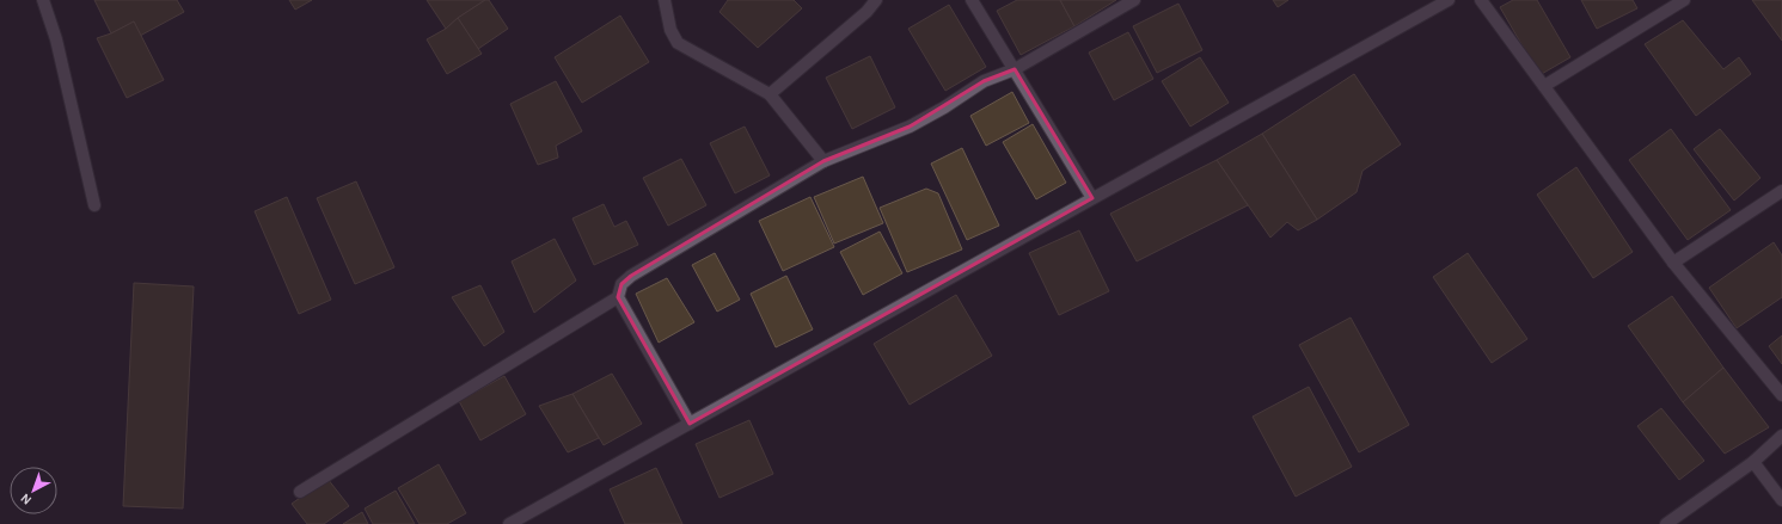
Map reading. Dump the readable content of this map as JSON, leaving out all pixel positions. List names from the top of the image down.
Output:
{
  "north": "bottom left"
}
